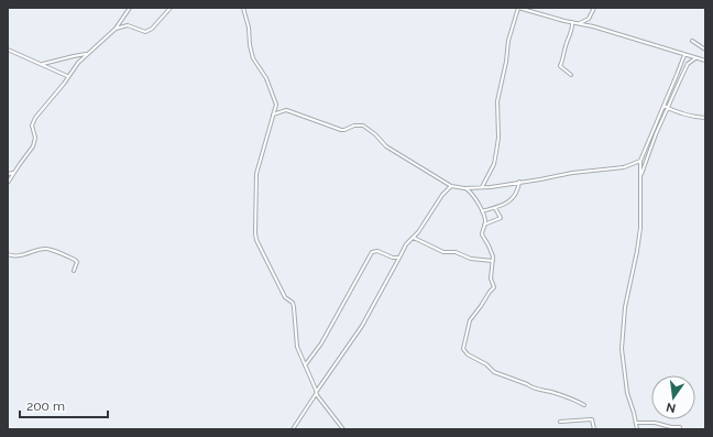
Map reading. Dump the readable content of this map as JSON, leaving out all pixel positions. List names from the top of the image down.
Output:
{
  "scale_bar": "200 m",
  "north": "bottom"
}
